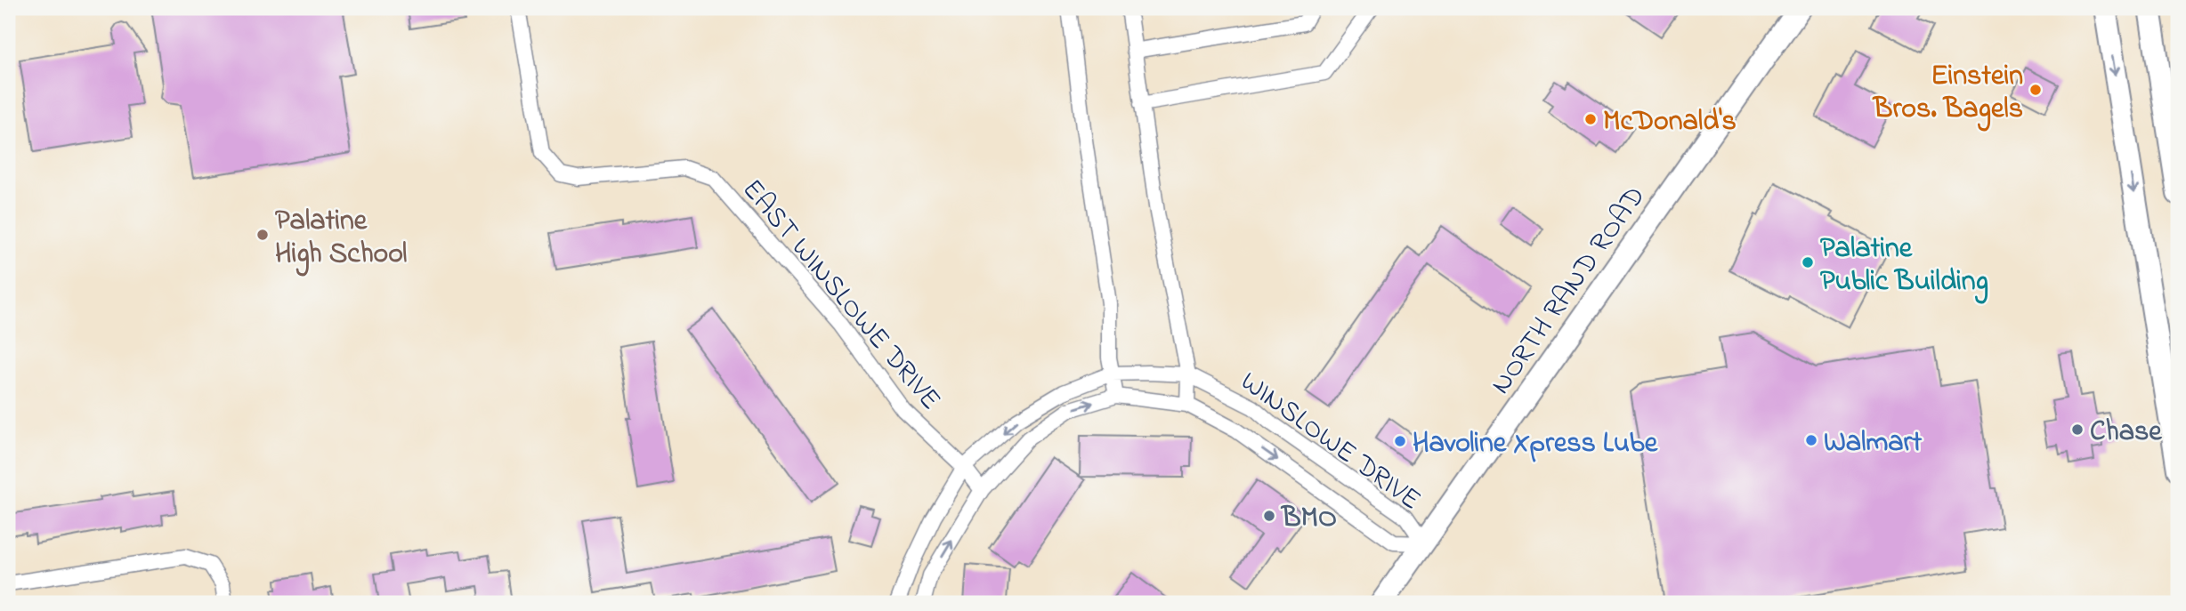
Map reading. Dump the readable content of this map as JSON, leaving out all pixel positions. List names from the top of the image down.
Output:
{
  "streets": {
    "main road": ["NORTH RAND ROAD"],
    "street": ["EAST WINSLOWE DRIVE", "WINSLOWE DRIVE"]
  },
  "crossings": [
    ["NORTH RAND ROAD", "WINSLOWE DRIVE"],
    ["EAST WINSLOWE DRIVE", "WINSLOWE DRIVE"]
  ],
  "places": [
    "Einstein Bros. Bagels",
    "McDonald's",
    "Palatine High School",
    "Palatine Public Building",
    "Chase",
    "Walmart",
    "Havoline Xpress Lube",
    "BMO"
  ]
}
